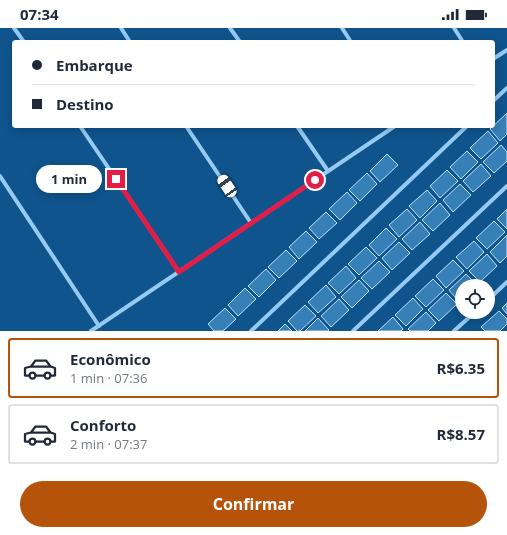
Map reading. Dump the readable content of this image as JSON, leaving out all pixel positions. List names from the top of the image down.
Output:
{
  "page": {
    "status": "07:34",
    "banner": ["Embarque", "Destino"],
    "bubble": "1 min",
    "list": [
      {
        "name": "Econômico",
        "note": "1 min · 07:36",
        "value": "R$6.35"
      },
      {
        "name": "Conforto",
        "note": "2 min · 07:37",
        "value": "R$8.57"
      }
    ],
    "buttons": "Confirmar"
  }
}
